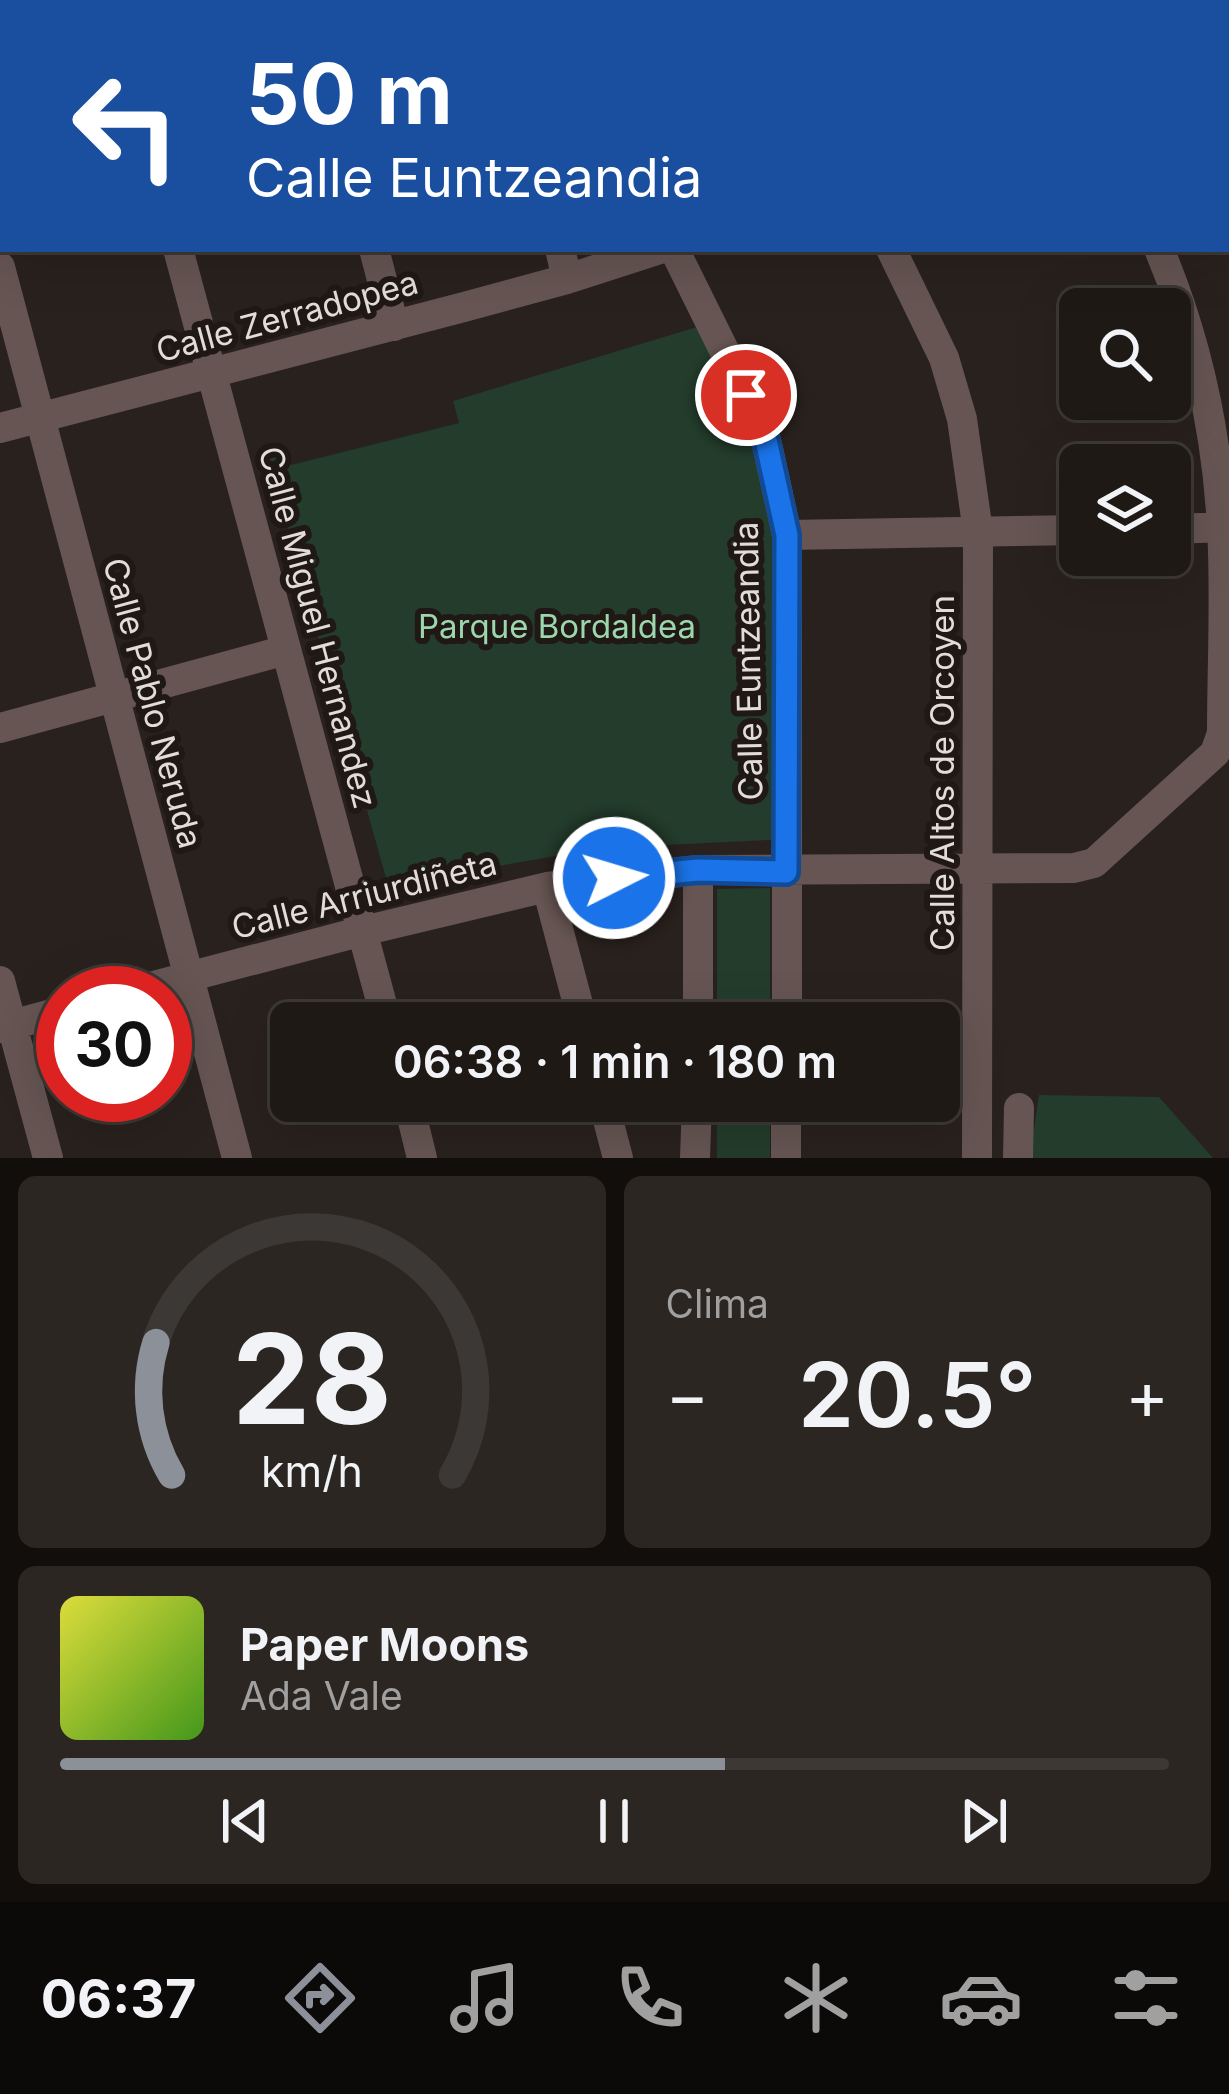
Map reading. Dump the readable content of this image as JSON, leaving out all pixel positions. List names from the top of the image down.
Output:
{
  "streets": {
    "street": [
      "Calle Zerradopea",
      "Calle Miguel Hernandez",
      "Calle Euntzeandia",
      "Calle Pablo Neruda",
      "Calle Altos de Orcoyen",
      "Calle Arriurdiñeta"
    ]
  },
  "crossings": [
    ["Calle Zerradopea", "Calle Miguel Hernandez"],
    ["Calle Zerradopea", "Calle Pablo Neruda"],
    ["Calle Miguel Hernandez", "Calle Arriurdiñeta"],
    ["Calle Euntzeandia", "Calle Arriurdiñeta"],
    ["Calle Altos de Orcoyen", "Calle Arriurdiñeta"]
  ],
  "parks": ["Parque Bordaldea"],
  "page": {
    "turn": ["50 m", "Calle Euntzeandia"],
    "limit": "30",
    "trip": "06:38 · 1 min · 180 m",
    "tile": "Clima",
    "heat": ["−", "20.5°", "+"],
    "song": ["Paper Moons", "Ada Vale"],
    "tabs": "06:37",
    "gauge": ["28", "km/h"]
  }
}
